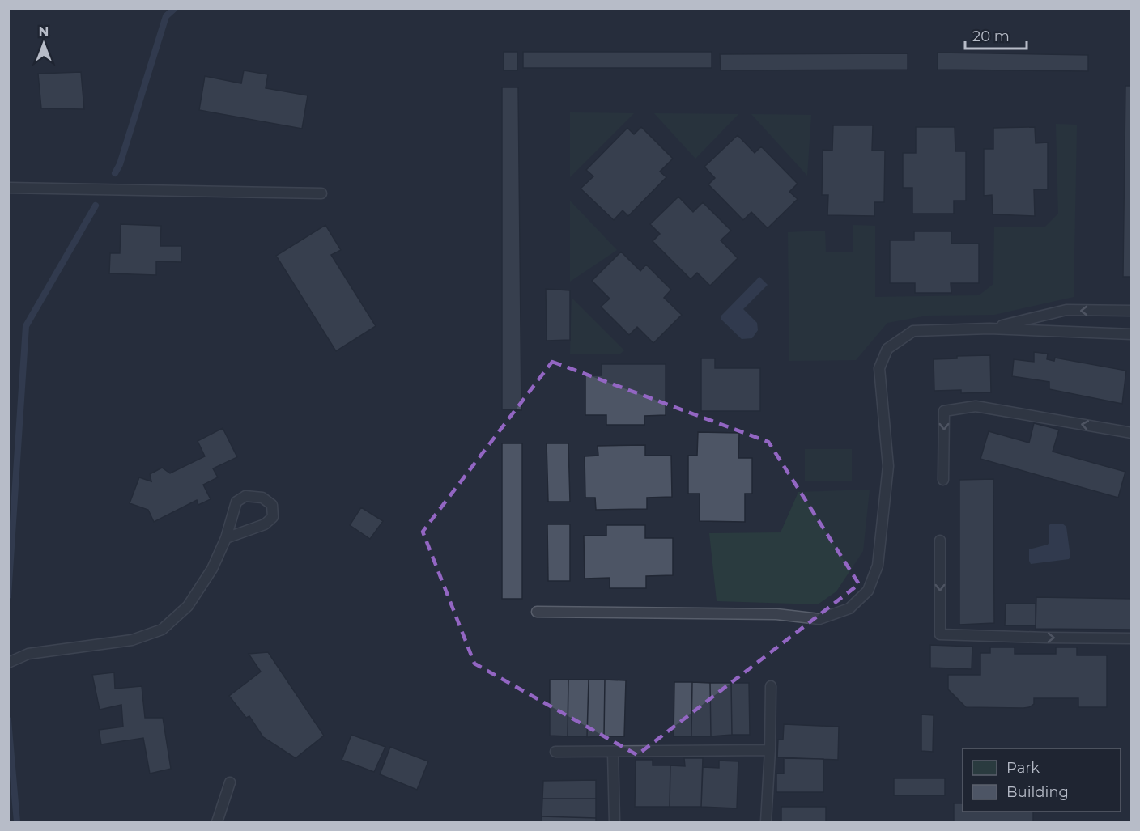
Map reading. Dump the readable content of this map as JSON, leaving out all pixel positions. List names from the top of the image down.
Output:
{
  "legend": ["Park", "Building"],
  "scale_bar": "20 m",
  "north": "top"
}
